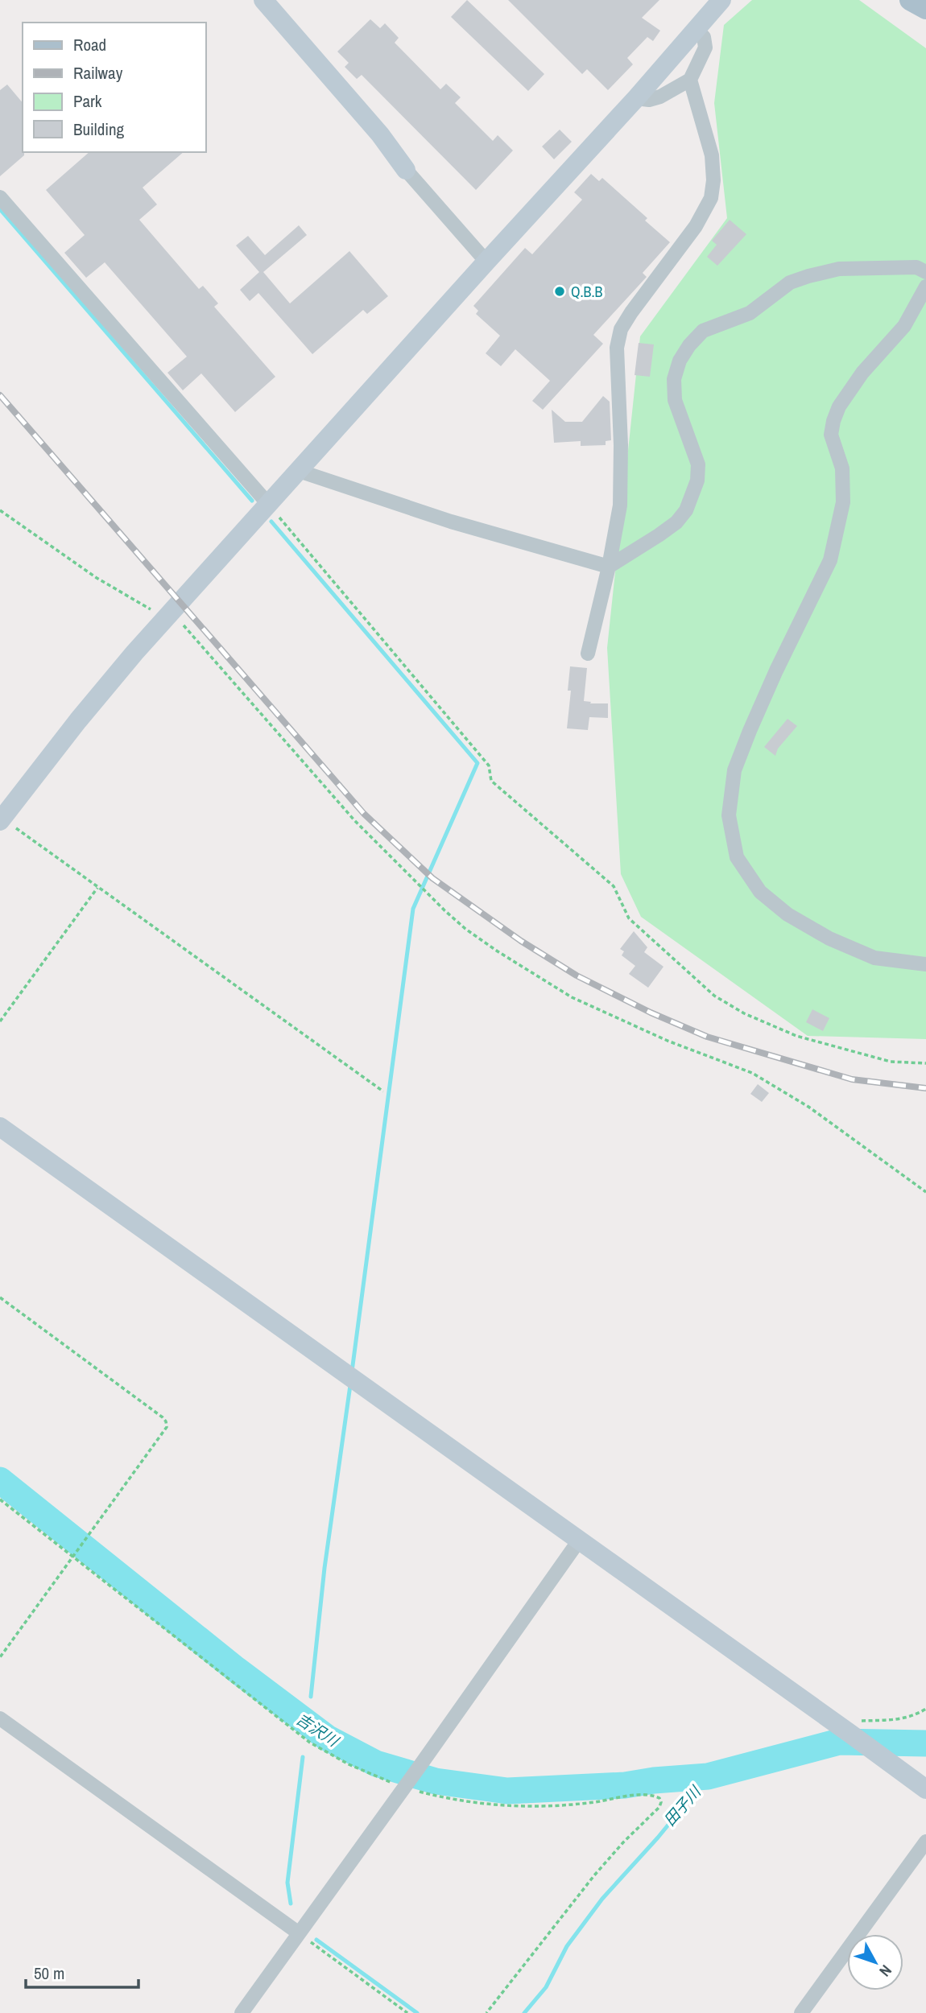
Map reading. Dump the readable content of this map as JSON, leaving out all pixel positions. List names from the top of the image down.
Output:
{
  "water": ["吉沢川", "田子川"],
  "places": ["Q.B.B"],
  "legend": [
    "Road",
    "Railway",
    "Park",
    "Building"
  ],
  "scale_bar": "50 m",
  "north": "bottom right"
}
